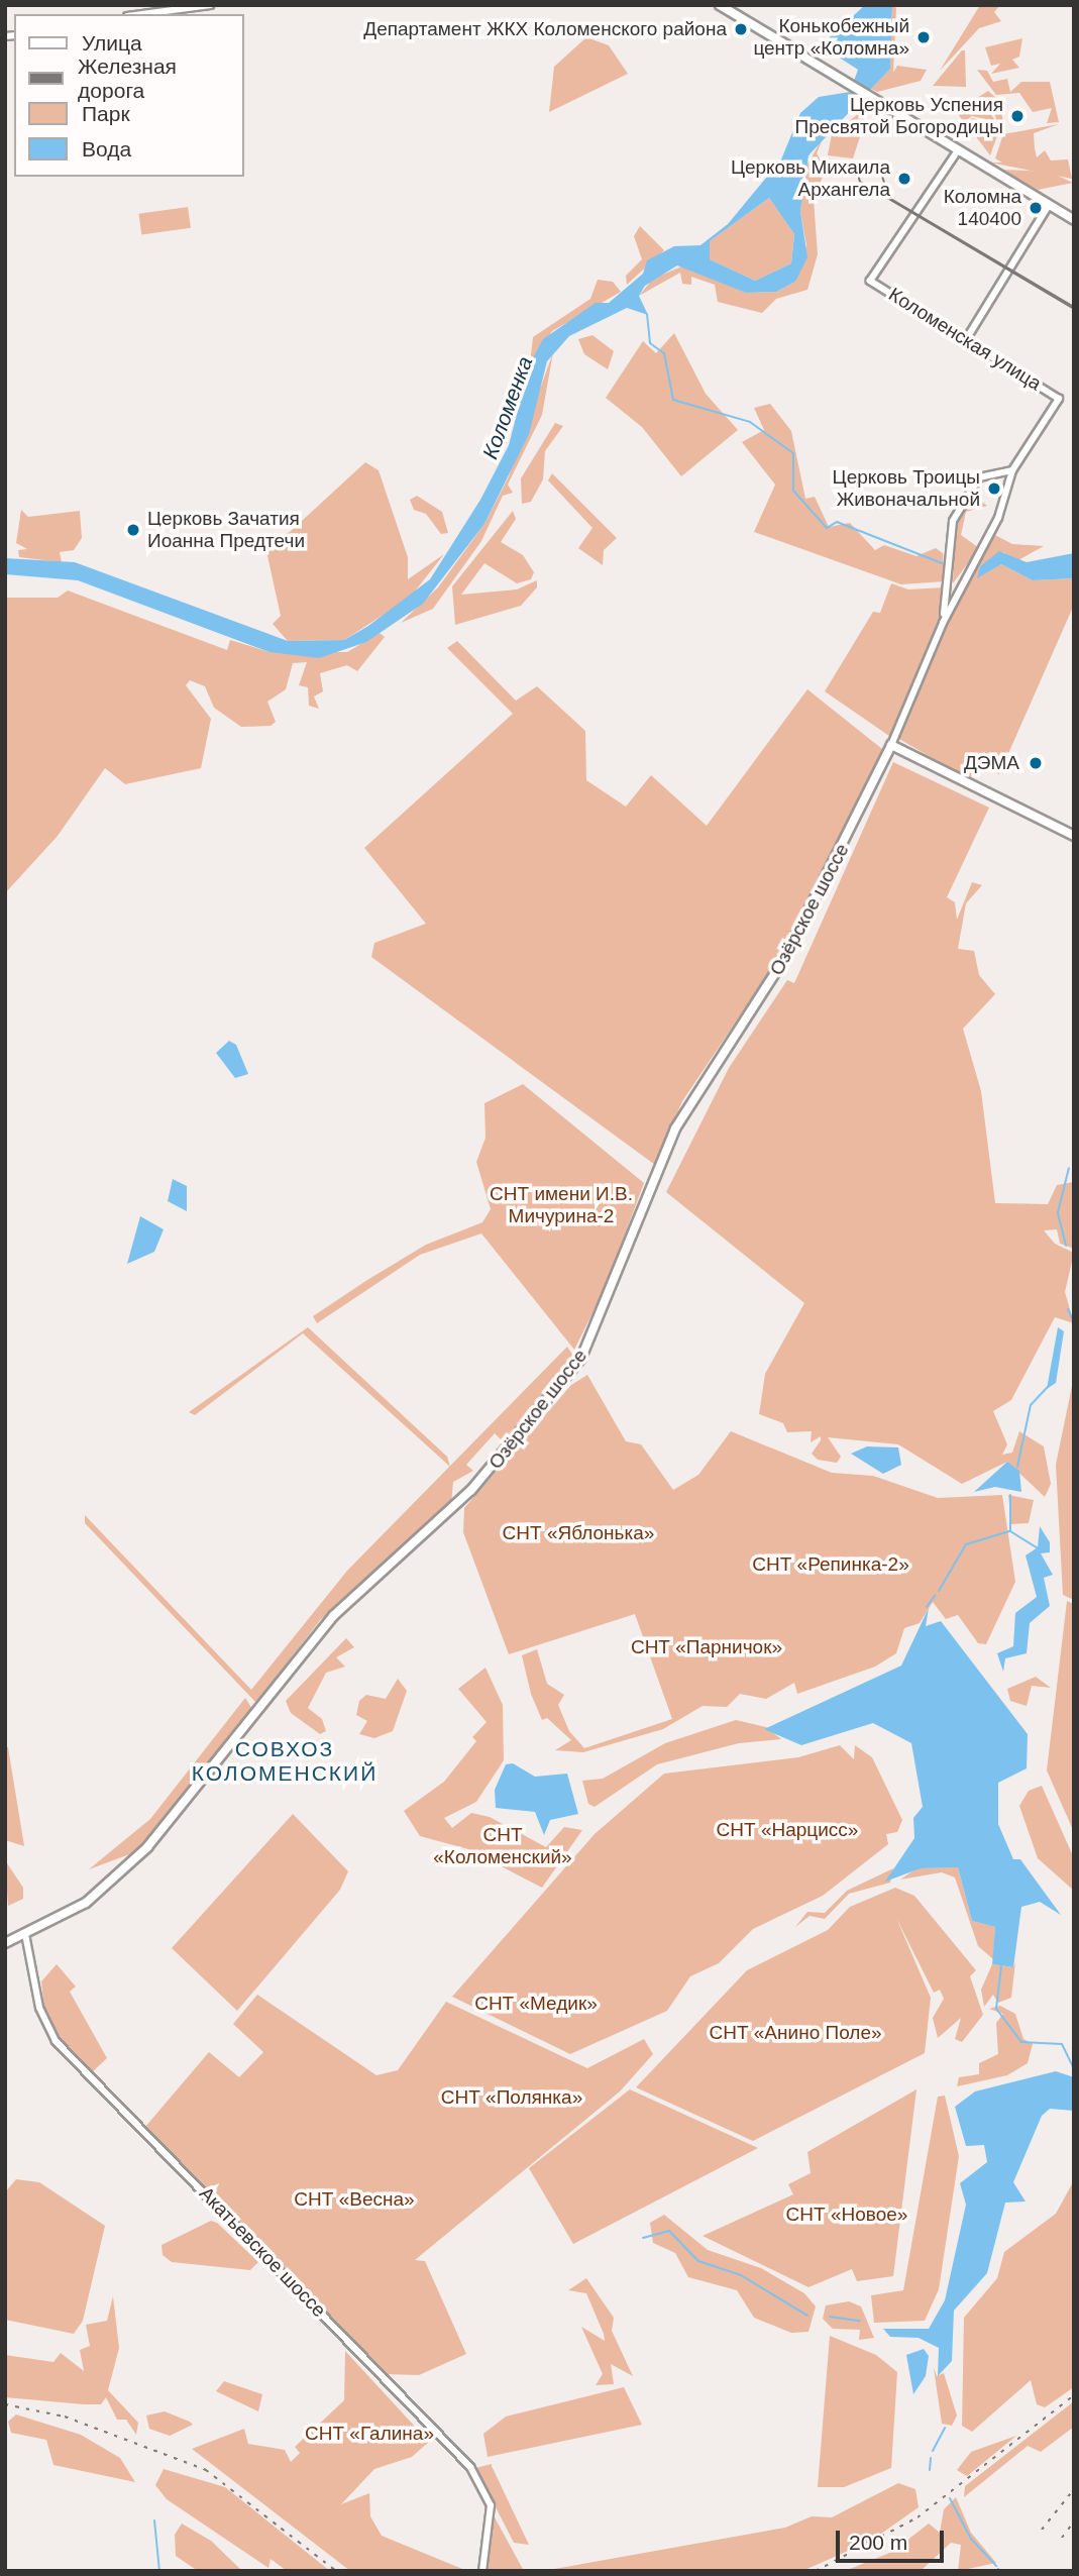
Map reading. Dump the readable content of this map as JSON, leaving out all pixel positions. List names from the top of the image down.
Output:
{
  "streets": {
    "main road": ["Коломенская улица", "Озёрское шоссе", "Акатьевское шоссе"]
  },
  "crossings": [
    ["Озёрское шоссе", "Акатьевское шоссе"]
  ],
  "districts": ["СОВХОЗ КОЛОМЕНСКИЙ"],
  "water": ["Коломенка"],
  "parks": [
    "СНТ имени И.В. Мичурина-2",
    "СНТ «Яблонька»",
    "СНТ «Репинка-2»",
    "СНТ «Парничок»",
    "СНТ «Нарцисс»",
    "СНТ «Коломенский»",
    "СНТ «Медик»",
    "СНТ «Анино Поле»",
    "СНТ «Полянка»",
    "СНТ «Весна»",
    "СНТ «Новое»",
    "СНТ «Галина»"
  ],
  "places": [
    "Департамент ЖКХ Коломенского района",
    "Конькобежный центр «Коломна»",
    "Церковь Успения Пресвятой Богородицы",
    "Церковь Михаила Архангела",
    "Коломна 140400",
    "Церковь Троицы Живоначальной",
    "Церковь Зачатия Иоанна Предтечи",
    "ДЭМА"
  ],
  "legend": [
    "Улица",
    "Железная дорога",
    "Парк",
    "Вода"
  ],
  "scale_bar": "200 m"
}
